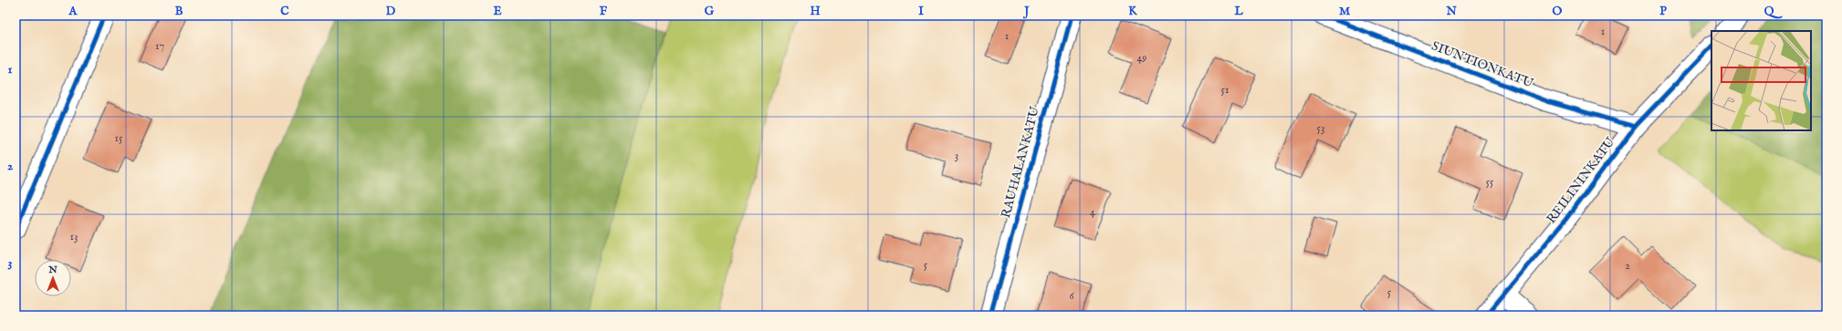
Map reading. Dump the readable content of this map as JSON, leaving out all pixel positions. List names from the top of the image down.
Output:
{
  "streets": {
    "street": ["SIUNTIONKATU", "RAUHALANKATU", "REILININKATU"]
  },
  "crossings": [
    ["SIUNTIONKATU", "REILININKATU"]
  ],
  "house_numbers": [
    "1",
    "1",
    "17",
    "49",
    "51",
    "53",
    "15",
    "3",
    "55",
    "4",
    "13",
    "5",
    "2",
    "5",
    "6"
  ],
  "north": "top",
  "grid": {
    "columns": [
      "A",
      "B",
      "C",
      "D",
      "E",
      "F",
      "G",
      "H",
      "I",
      "J",
      "K",
      "L",
      "M",
      "N",
      "O",
      "P",
      "Q"
    ],
    "rows": ["1", "2", "3"]
  }
}
